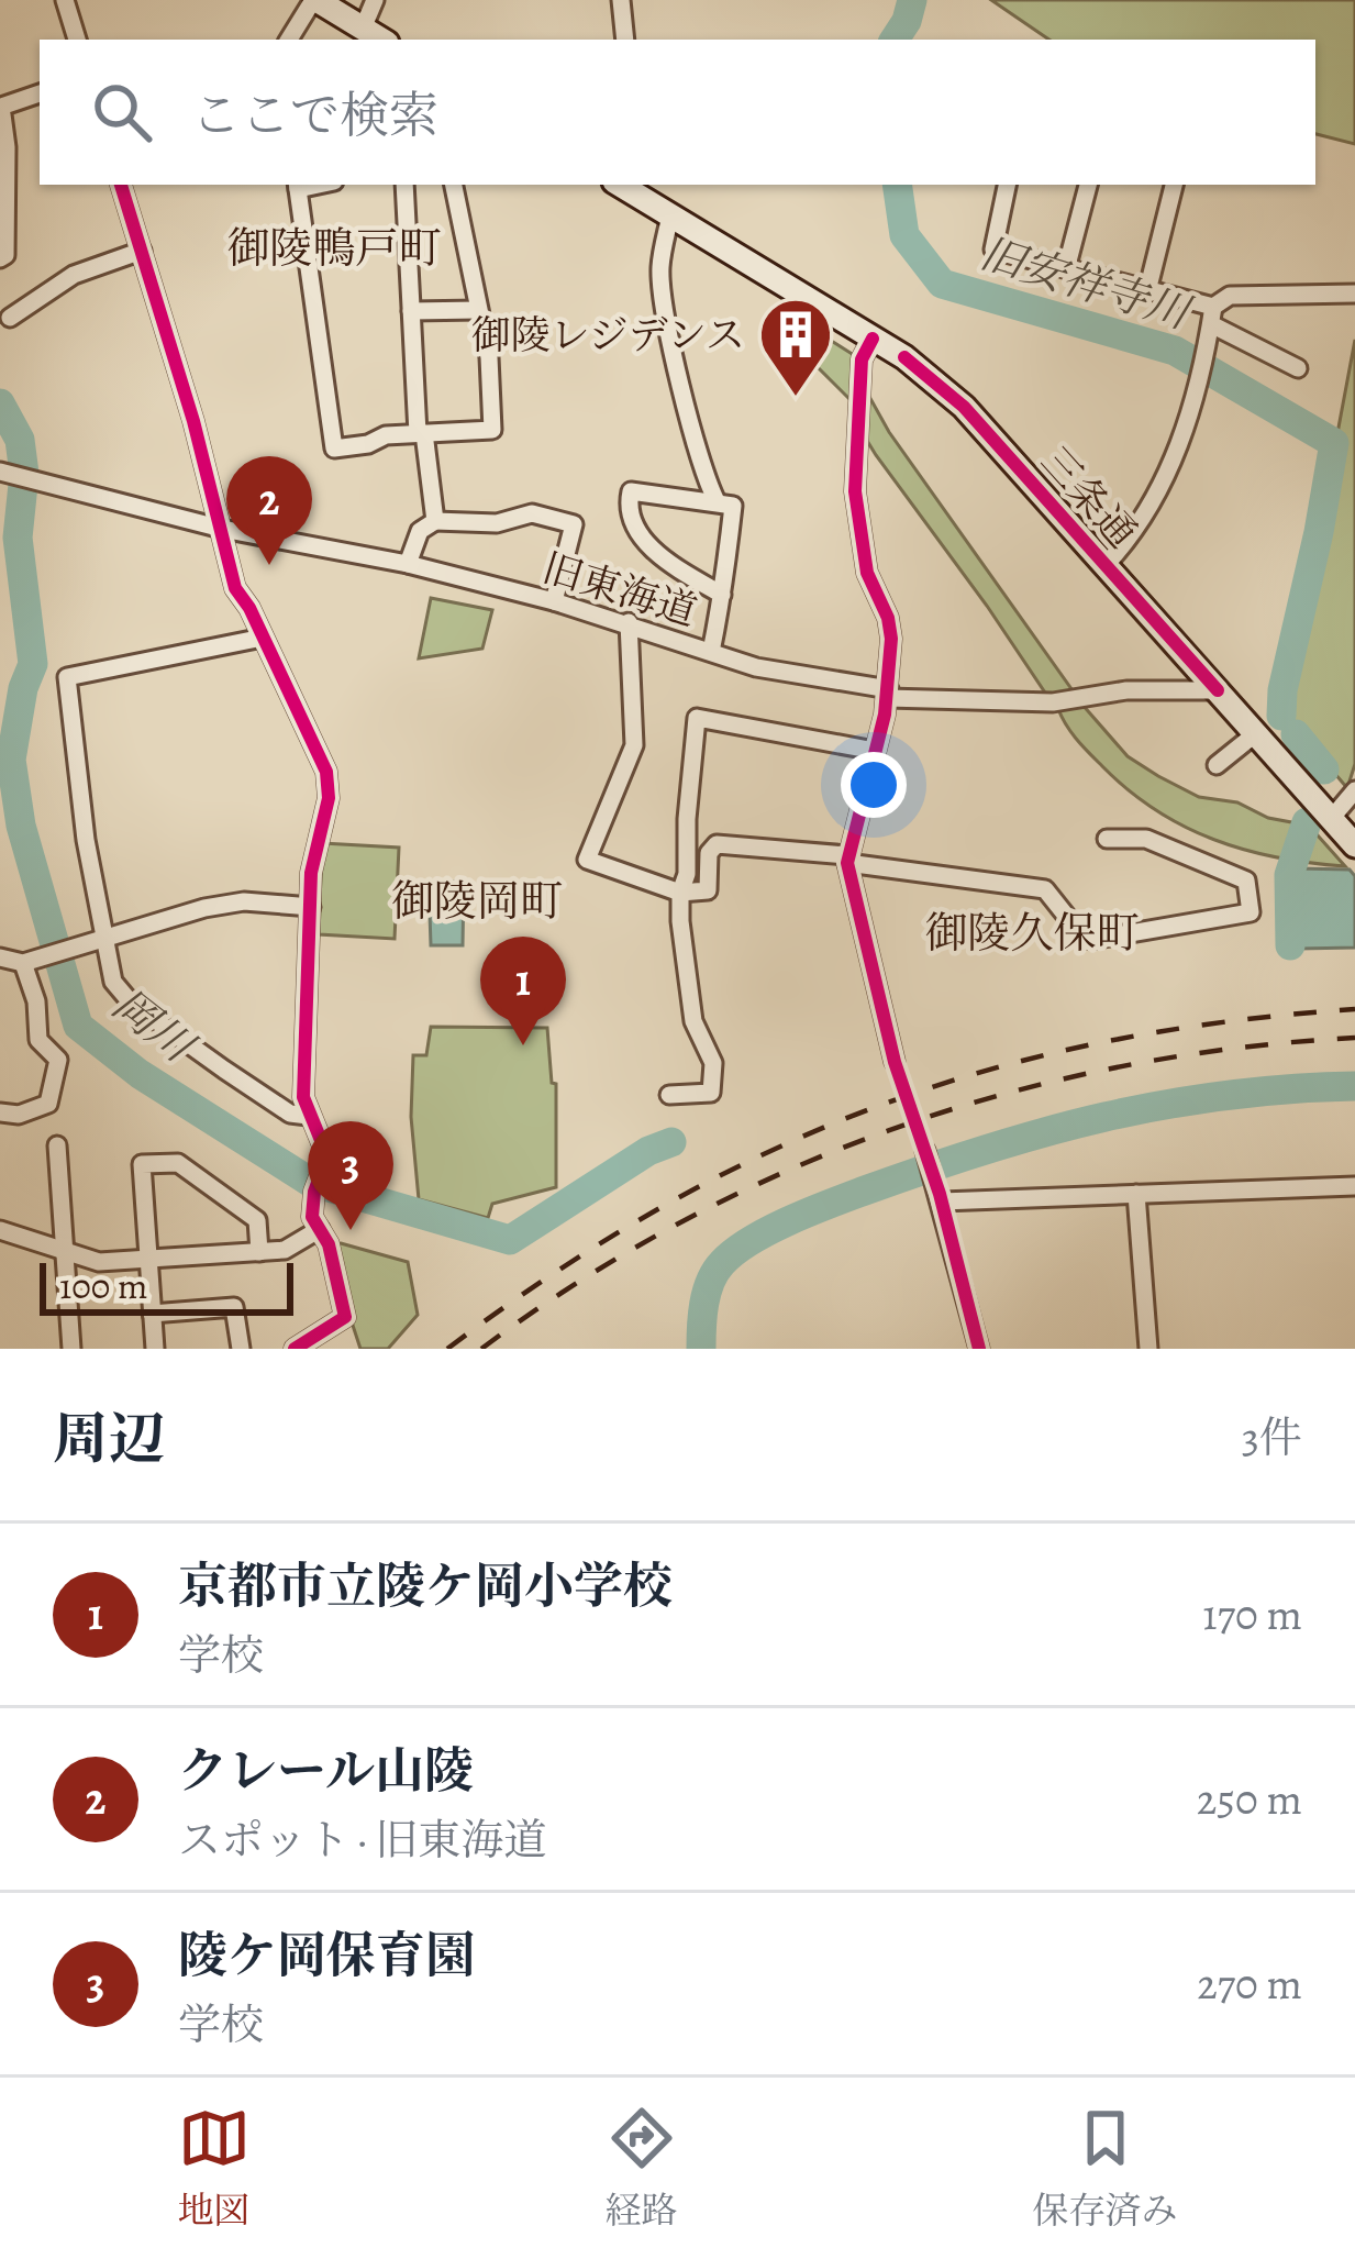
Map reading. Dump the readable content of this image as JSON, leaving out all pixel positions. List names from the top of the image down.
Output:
{
  "streets": {
    "main road": ["三条通"],
    "street": ["旧東海道"]
  },
  "crossings": [
    ["三条通", "旧東海道"]
  ],
  "districts": ["御陵鴨戸町", "御陵岡町", "御陵久保町"],
  "water": ["旧安祥寺川", "岡川"],
  "places": {
    "building": ["御陵レジデンス"]
  },
  "scale_bar": "100 m",
  "page": {
    "search": "ここで検索",
    "pins": ["2", "1", "3"],
    "scale": "100 m",
    "heading": ["周辺", "3件"],
    "list": [
      {
        "mark": "1",
        "name": "京都市立陵ケ岡小学校",
        "note": "学校",
        "value": "170 m"
      },
      {
        "mark": "2",
        "name": "クレール山陵",
        "note": "スポット · 旧東海道",
        "value": "250 m"
      },
      {
        "mark": "3",
        "name": "陵ケ岡保育園",
        "note": "学校",
        "value": "270 m"
      }
    ],
    "nav": ["地図", "経路", "保存済み"]
  }
}
